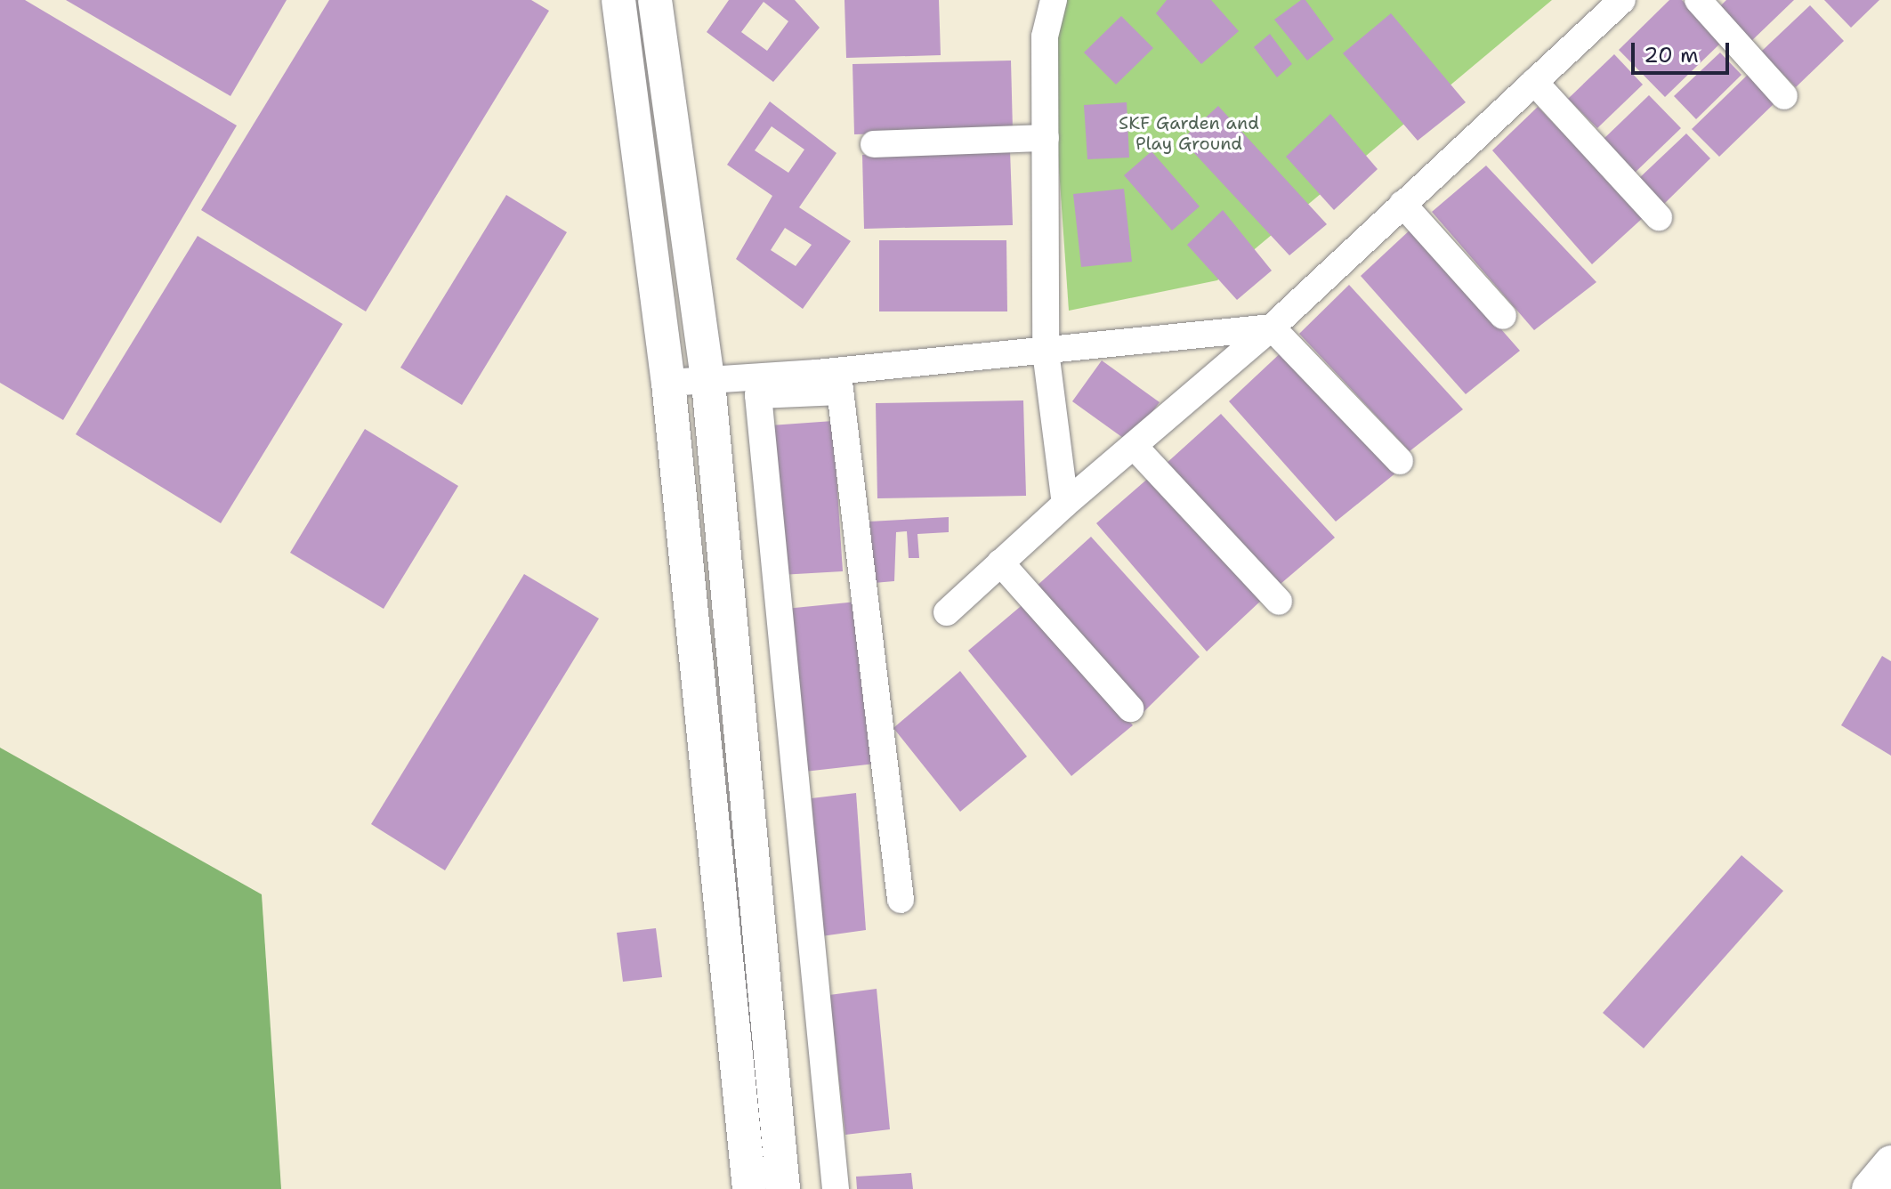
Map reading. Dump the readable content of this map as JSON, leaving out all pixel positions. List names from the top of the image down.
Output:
{
  "parks": ["SKF Garden and Play Ground"],
  "scale_bar": "20 m"
}
